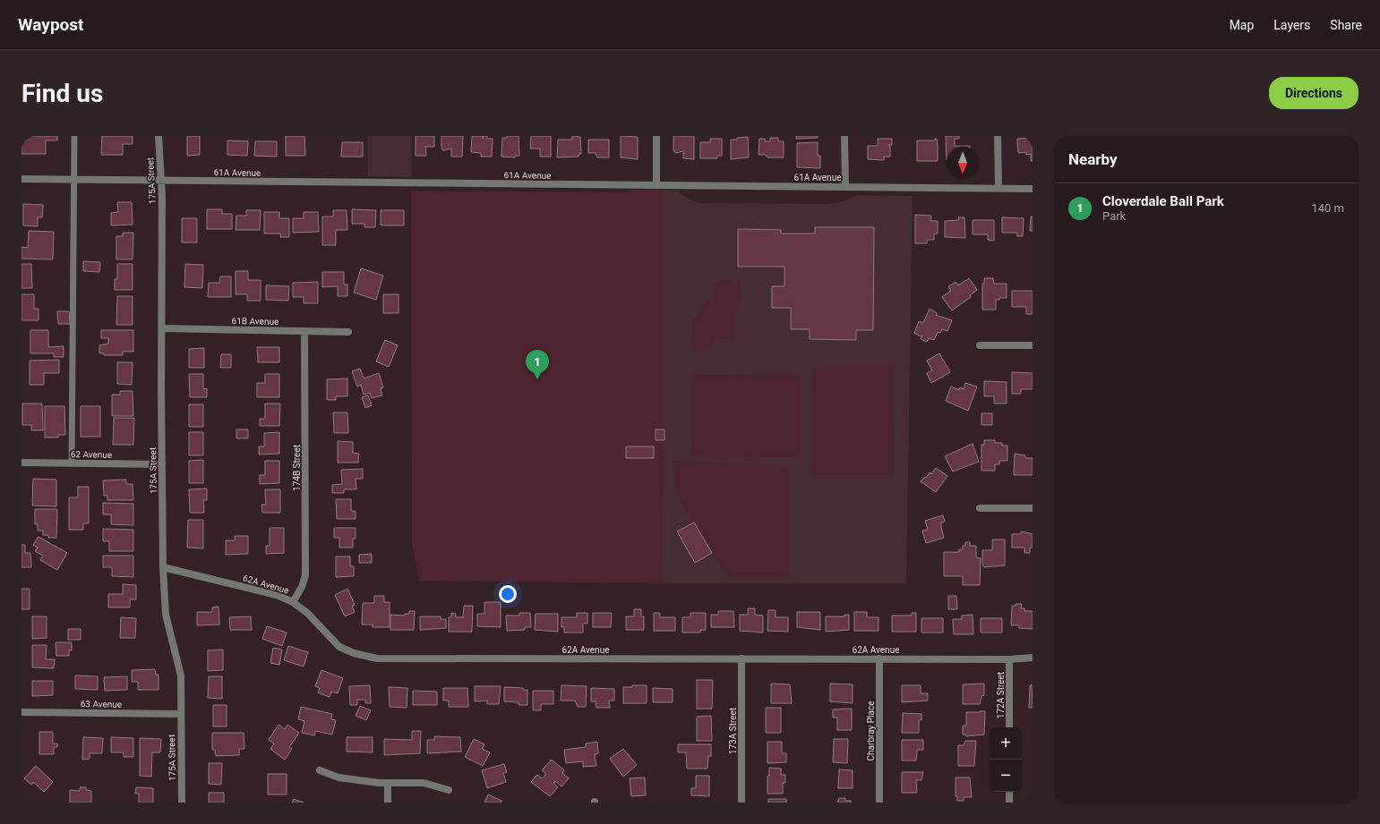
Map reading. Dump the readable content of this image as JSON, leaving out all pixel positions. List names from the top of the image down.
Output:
{
  "streets": {
    "street": [
      "61A Avenue",
      "175A Street",
      "61B Avenue",
      "62 Avenue",
      "174B Street",
      "62A Avenue",
      "172A Street",
      "63 Avenue",
      "173A Street",
      "Charbray Place"
    ]
  },
  "crossings": [
    ["61A Avenue", "175A Street"],
    ["175A Street", "61B Avenue"],
    ["175A Street", "62 Avenue"],
    ["175A Street", "62A Avenue"],
    ["175A Street", "63 Avenue"],
    ["61B Avenue", "174B Street"],
    ["174B Street", "62A Avenue"],
    ["62A Avenue", "172A Street"],
    ["62A Avenue", "173A Street"],
    ["62A Avenue", "Charbray Place"]
  ],
  "north": "bottom",
  "page": {
    "header": "Waypost",
    "nav": ["Map", "Layers", "Share"],
    "buttons": "Directions",
    "title": "Find us",
    "heading": "Nearby",
    "list": [
      {
        "mark": "1",
        "name": "Cloverdale Ball Park",
        "note": "Park",
        "value": "140 m"
      }
    ],
    "pins": "1",
    "map_buttons": ["+", "−"]
  }
}
